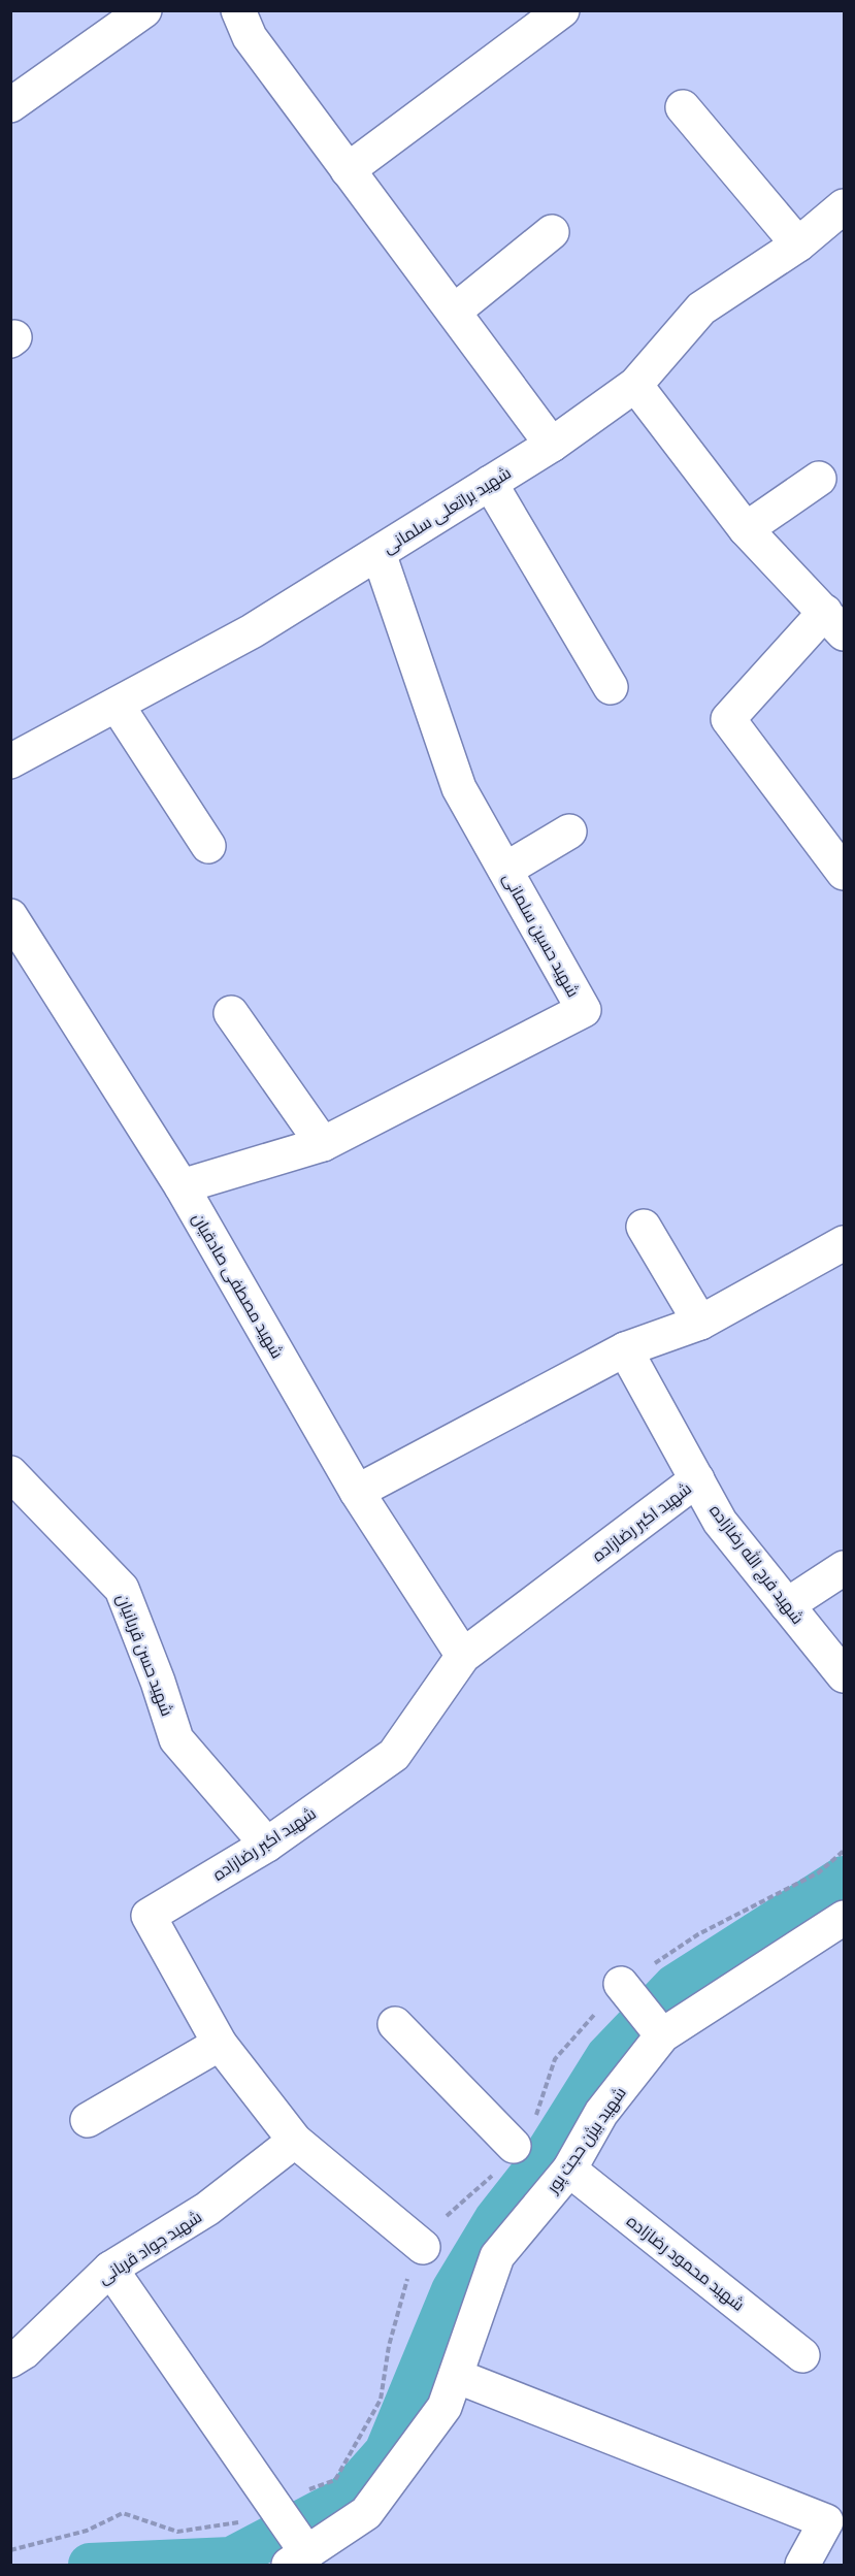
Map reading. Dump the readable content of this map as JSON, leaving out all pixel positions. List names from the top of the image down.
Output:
{
  "streets": {
    "street": [
      "شهید براتعلی سلمانی",
      "شهید حسین سلمانی",
      "شهید مصطفی صادقیان",
      "شهید اکبر رضازاده",
      "شهید فرج الله رضازاده",
      "شهید حسن قربانیان",
      "شهید بیژن حجت پور",
      "شهید جواد قربانی",
      "شهید محمود رضازاده"
    ]
  },
  "crossings": [
    ["شهید براتعلی سلمانی", "شهید حسین سلمانی"],
    ["شهید حسین سلمانی", "شهید مصطفی صادقیان"],
    ["شهید مصطفی صادقیان", "شهید اکبر رضازاده"],
    ["شهید اکبر رضازاده", "شهید فرج الله رضازاده"],
    ["شهید اکبر رضازاده", "شهید حسن قربانیان"],
    ["شهید اکبر رضازاده", "شهید جواد قربانی"],
    ["شهید بیژن حجت پور", "شهید محمود رضازاده"]
  ]
}
